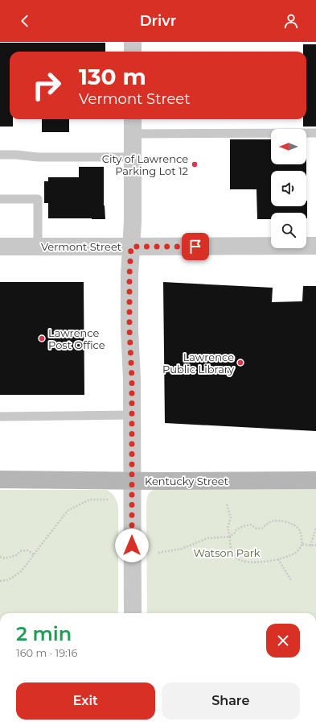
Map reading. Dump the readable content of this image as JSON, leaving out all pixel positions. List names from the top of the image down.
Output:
{
  "streets": {
    "main road": ["Kentucky Street"],
    "street": ["Vermont Street"]
  },
  "parks": ["Watson Park"],
  "places": ["City of Lawrence Parking Lot 12", "Lawrence Post Office", "Lawrence Public Library"],
  "north": "left",
  "page": {
    "header": "Drivr",
    "turn": ["130 m", "Vermont Street"],
    "heading": ["2 min", "160 m · 19:16"],
    "buttons": ["Exit", "Share"]
  }
}
